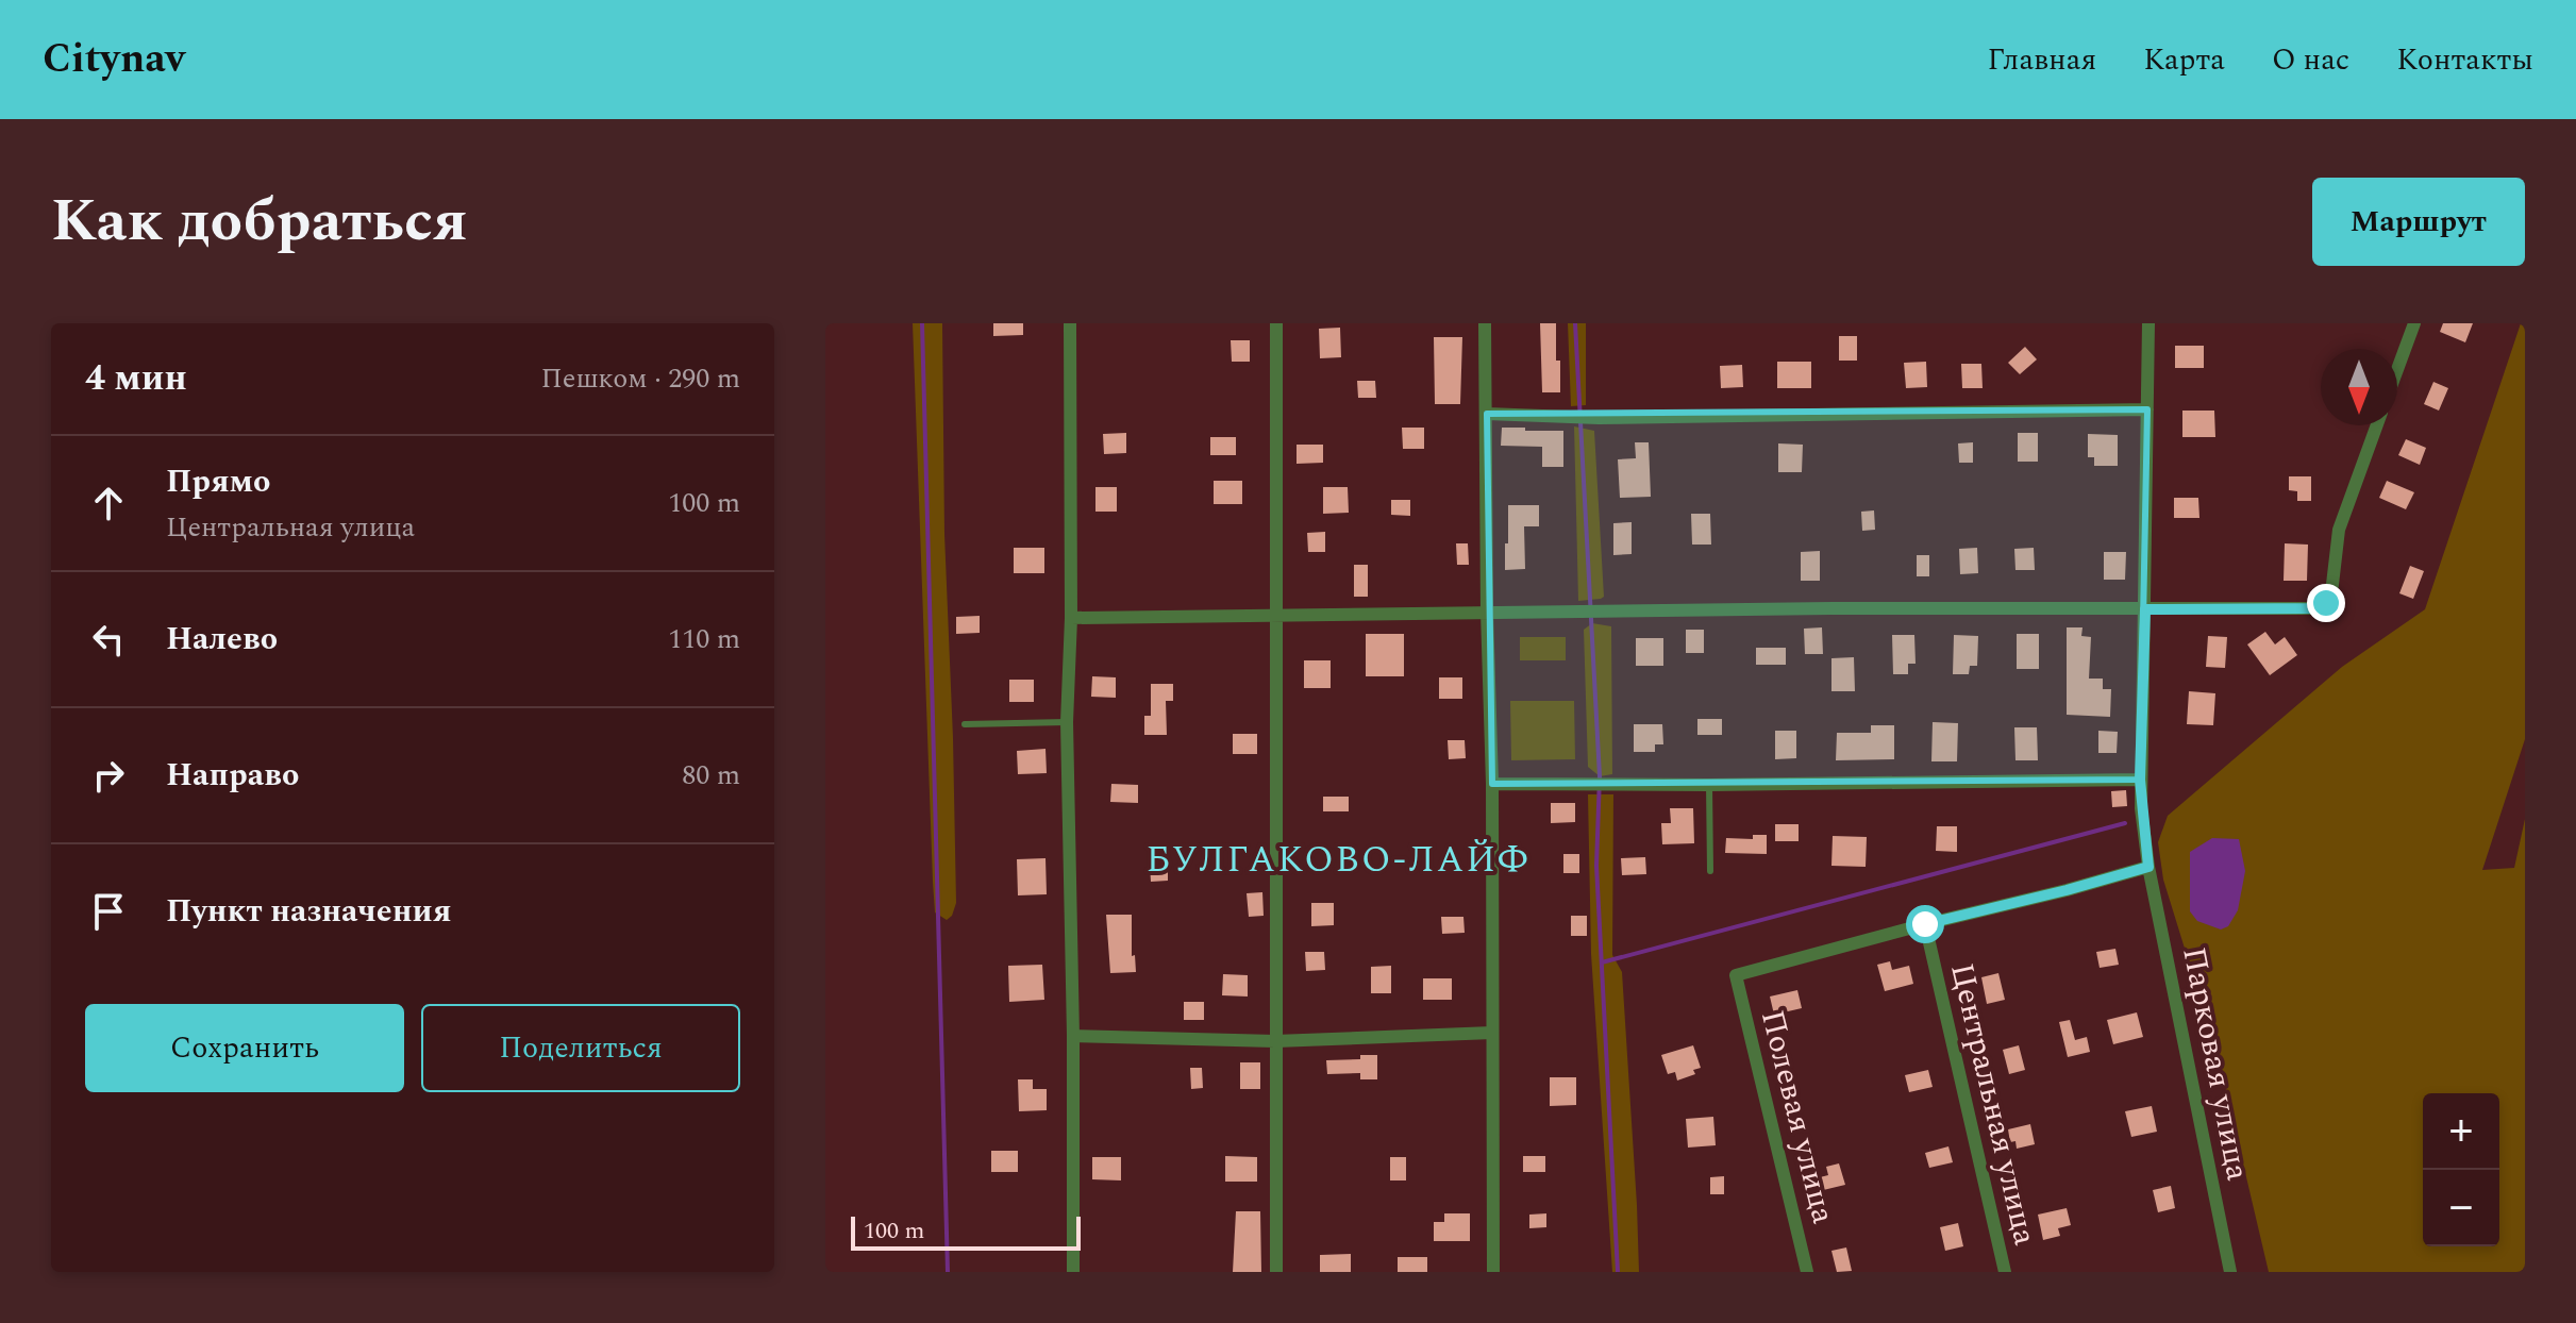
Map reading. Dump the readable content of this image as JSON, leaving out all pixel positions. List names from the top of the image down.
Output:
{
  "streets": {
    "street": ["Парковая улица", "Центральная улица", "Полевая улица"]
  },
  "crossings": [
    ["Парковая улица", "Центральная улица"],
    ["Центральная улица", "Полевая улица"]
  ],
  "districts": ["БУЛГАКОВО-ЛАЙФ"],
  "scale_bar": "100 m",
  "north": "bottom",
  "page": {
    "header": "Citynav",
    "nav": [
      "Главная",
      "Карта",
      "О нас",
      "Контакты"
    ],
    "title": "Как добраться",
    "buttons": [
      "Маршрут",
      ["Сохранить", "Поделиться"]
    ],
    "heading": ["4 мин", "Пешком · 290 m"],
    "list": [
      ["Прямо", "Центральная улица", "100 m"],
      ["Налево", "110 m"],
      ["Направо", "80 m"],
      "Пункт назначения"
    ],
    "map_buttons": ["+", "−"],
    "scale": "100 m"
  }
}
